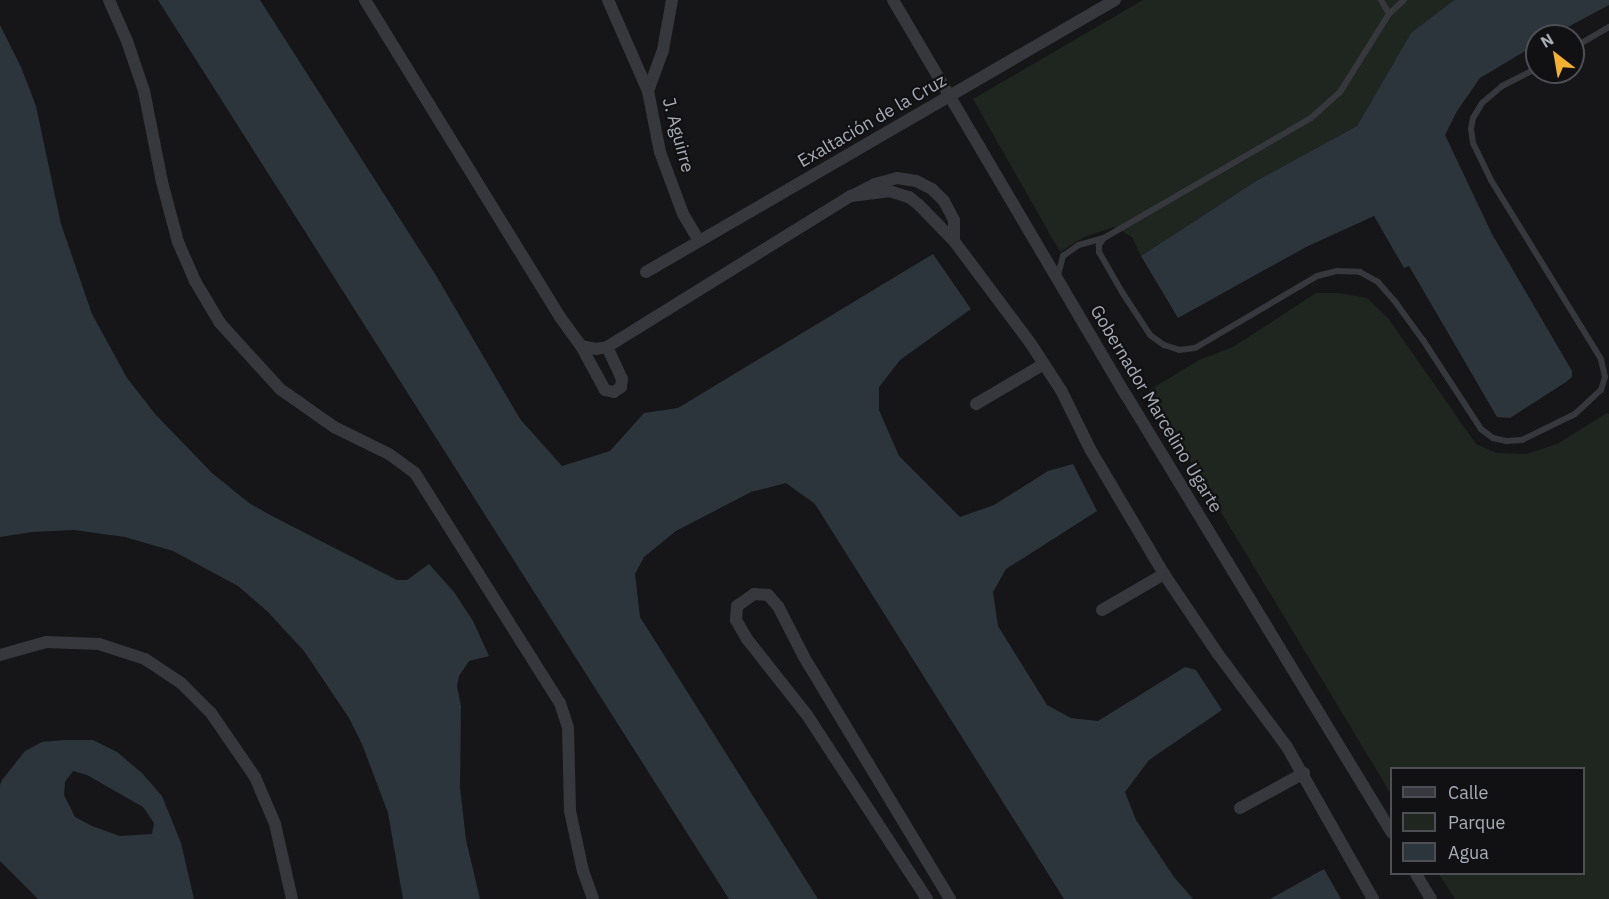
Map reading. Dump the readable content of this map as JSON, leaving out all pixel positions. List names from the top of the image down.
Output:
{
  "streets": {
    "street": ["Exaltación de la Cruz", "J. Aguirre", "Gobernador Marcelino Ugarte"]
  },
  "crossings": [
    ["Exaltación de la Cruz", "J. Aguirre"],
    ["Exaltación de la Cruz", "Gobernador Marcelino Ugarte"]
  ],
  "legend": ["Calle", "Parque", "Agua"],
  "north": "top left"
}
